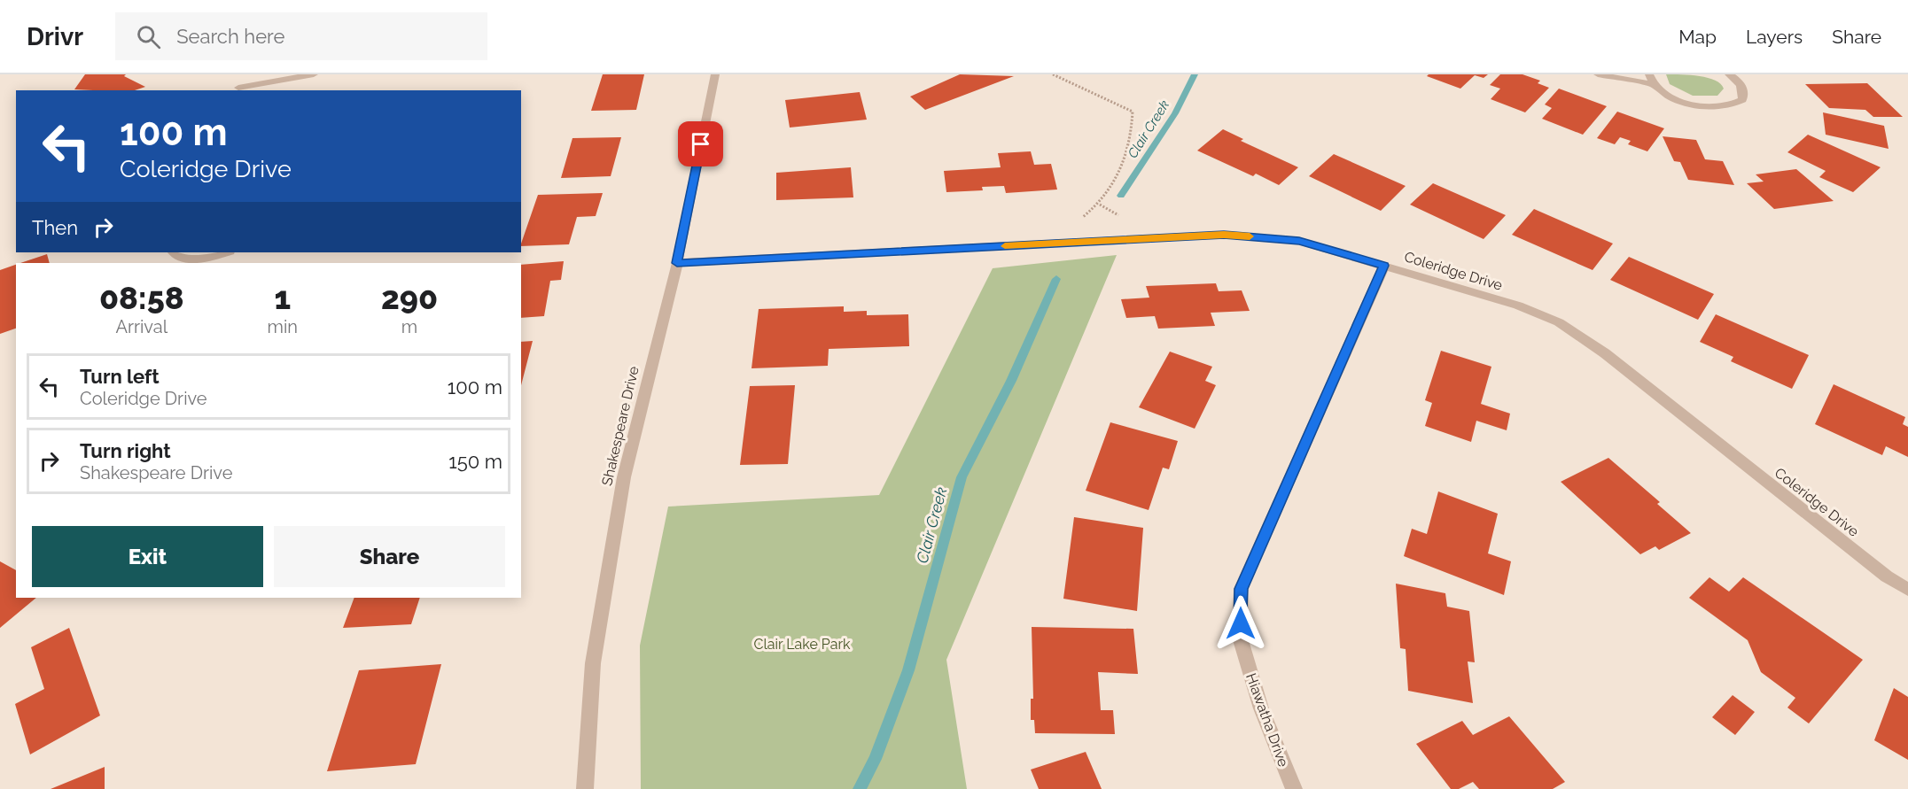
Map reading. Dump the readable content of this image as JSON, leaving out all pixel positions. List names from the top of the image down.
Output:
{
  "streets": {
    "street": ["Coleridge Drive", "Shakespeare Drive", "Hiawatha Drive"]
  },
  "crossings": [
    ["Coleridge Drive", "Shakespeare Drive"],
    ["Coleridge Drive", "Hiawatha Drive"]
  ],
  "water": ["Clair Creek"],
  "parks": ["Clair Lake Park"],
  "page": {
    "header": "Drivr",
    "search": "Search here",
    "nav": ["Map", "Layers", "Share"],
    "turn": ["100 m", "Coleridge Drive"],
    "then": "Then",
    "eta": [
      "08:58",
      "Arrival",
      "1",
      "min",
      "290",
      "m"
    ],
    "list": [
      {
        "name": "Turn left",
        "note": "Coleridge Drive",
        "value": "100 m"
      },
      {
        "name": "Turn right",
        "note": "Shakespeare Drive",
        "value": "150 m"
      }
    ],
    "buttons": ["Exit", "Share"]
  }
}
